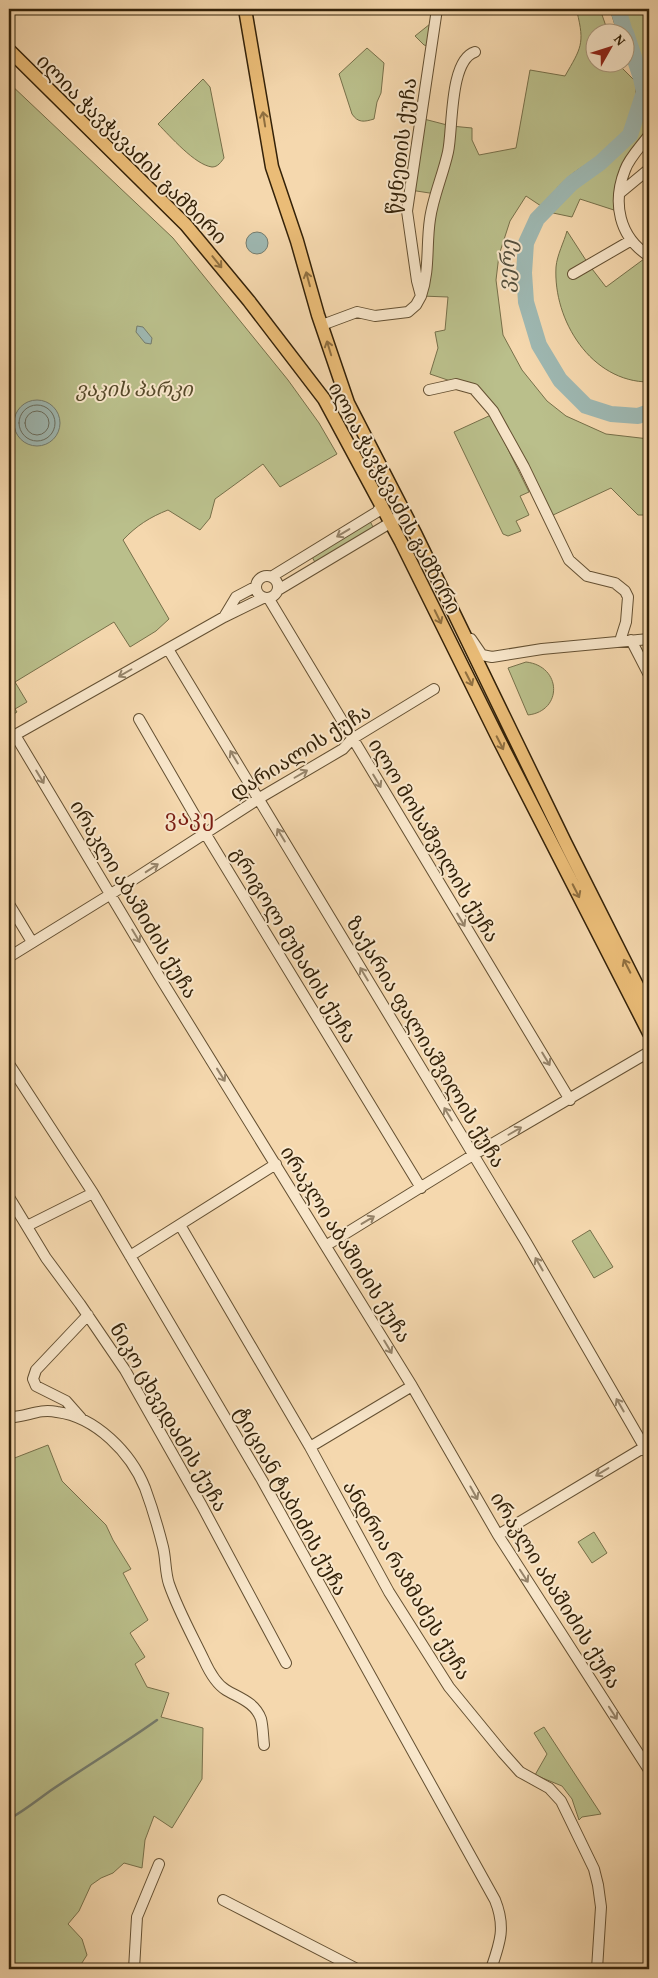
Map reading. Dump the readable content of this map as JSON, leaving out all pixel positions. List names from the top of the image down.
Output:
{
  "streets": {
    "main road": ["ილია ჭავჭავაძის გამზირი"],
    "street": [
      "წყნეთის ქუჩა",
      "დარიალის ქუჩა",
      "ილო მოსაშვილის ქუჩა",
      "ირაკლი აბაშიძის ქუჩა",
      "გრიგოლ მუხაძის ქუჩა",
      "ზაქარია ფალიაშვილის ქუჩა",
      "ნიკო ცხვედაძის ქუჩა",
      "ტიციან ტაბიძის ქუჩა",
      "ანდრია რაზმაძეს ქუჩა"
    ]
  },
  "crossings": [
    ["დარიალის ქუჩა", "ილო მოსაშვილის ქუჩა"],
    ["დარიალის ქუჩა", "ირაკლი აბაშიძის ქუჩა"],
    ["დარიალის ქუჩა", "გრიგოლ მუხაძის ქუჩა"],
    ["დარიალის ქუჩა", "ზაქარია ფალიაშვილის ქუჩა"]
  ],
  "one_way": [
    "დარიალის ქუჩა",
    "ილო მოსაშვილის ქუჩა",
    "ირაკლი აბაშიძის ქუჩა",
    "ზაქარია ფალიაშვილის ქუჩა"
  ],
  "districts": ["ვაკე"],
  "water": ["ვერე"],
  "parks": ["ვაკის პარკი"],
  "north": "top right"
}
